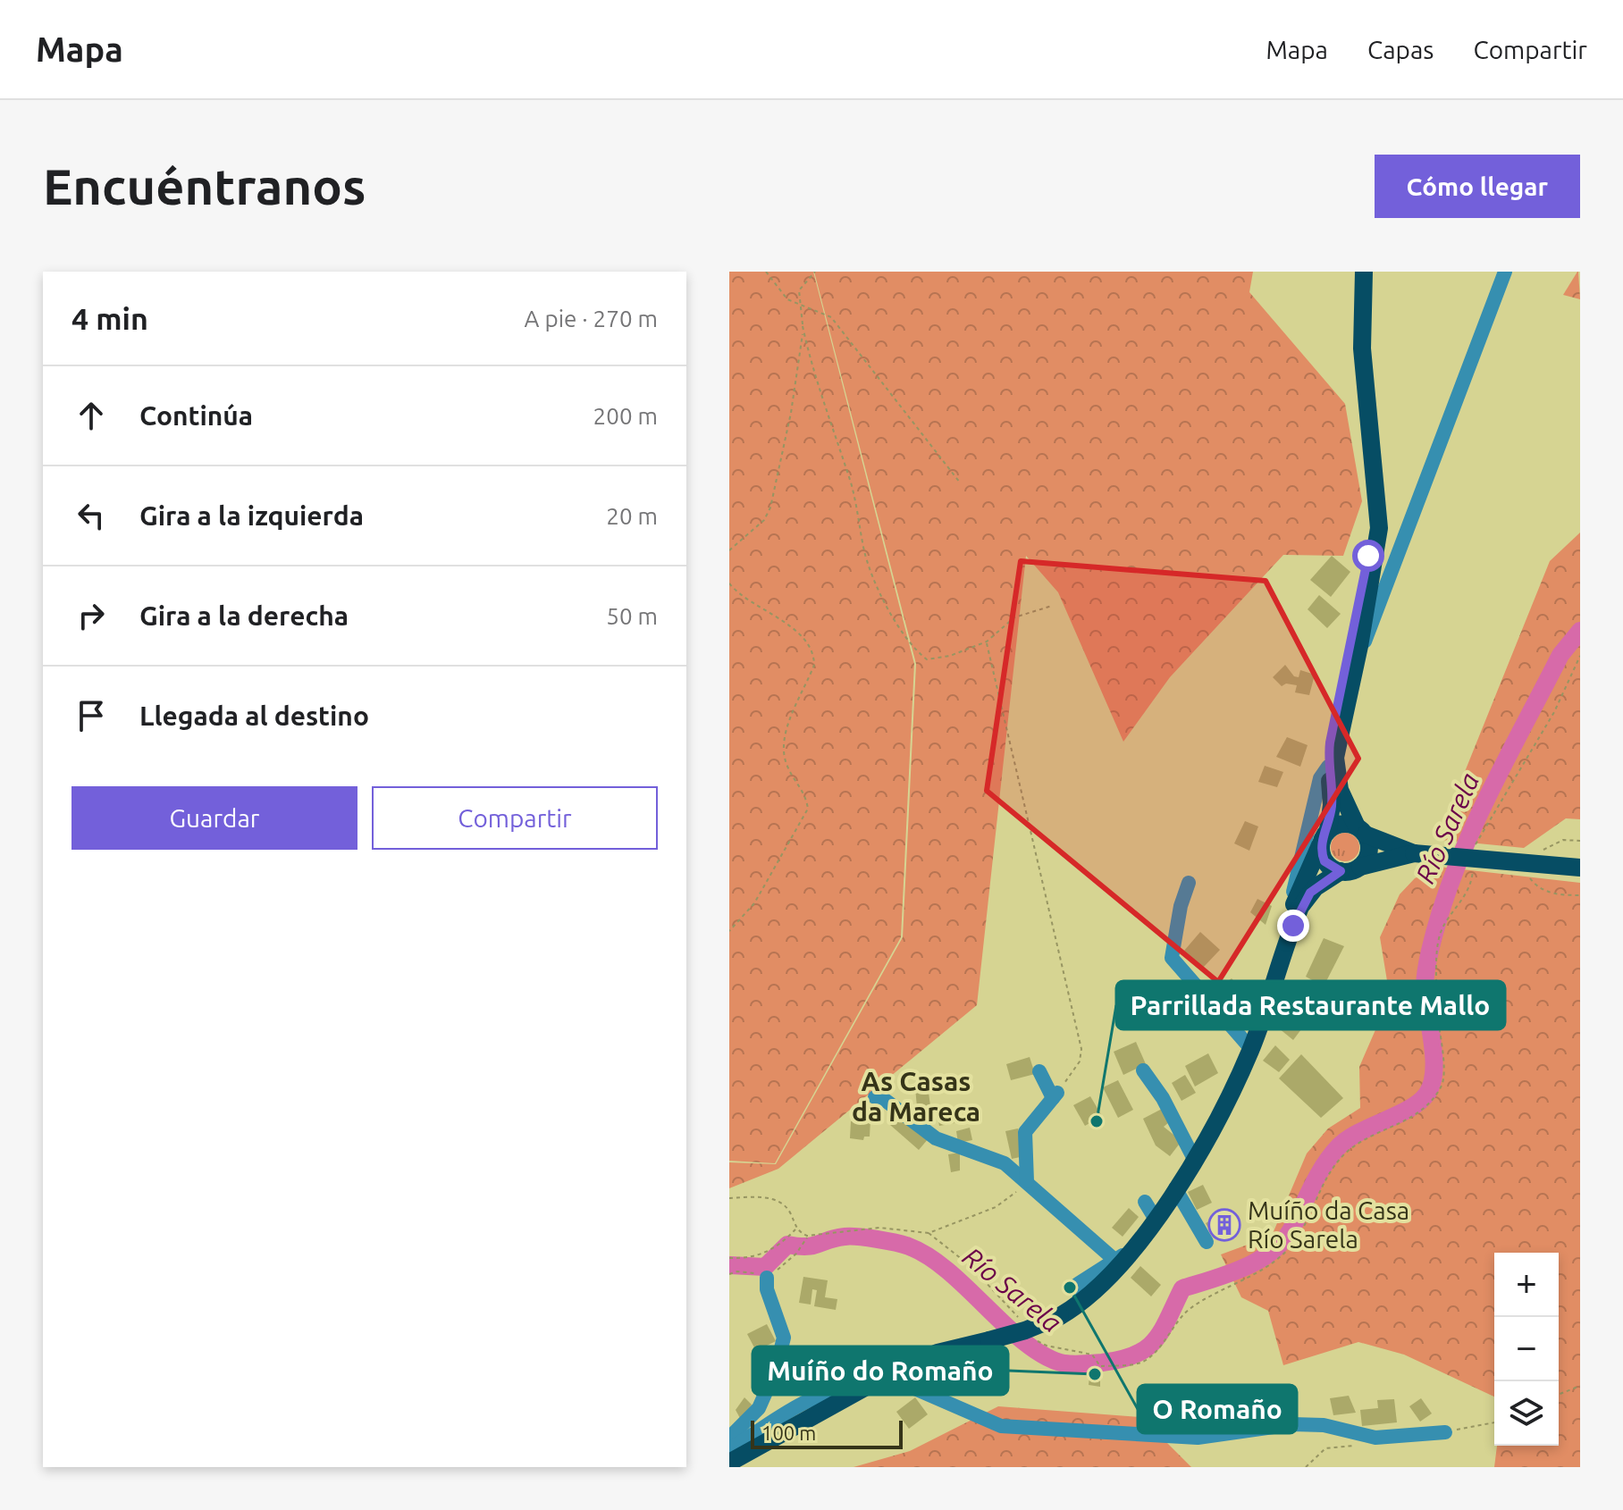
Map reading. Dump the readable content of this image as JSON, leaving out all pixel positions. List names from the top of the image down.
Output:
{
  "districts": ["As Casas da Mareca"],
  "water": ["Río Sarela"],
  "places": {
    "other": ["Parrillada Restaurante Mallo", "O Romaño", "Muíño do Romaño"],
    "building": ["Muíño da Casa Río Sarela"]
  },
  "scale_bar": "100 m",
  "page": {
    "header": "Mapa",
    "nav": ["Mapa", "Capas", "Compartir"],
    "buttons": [
      "Cómo llegar",
      ["Guardar", "Compartir"]
    ],
    "title": "Encuéntranos",
    "heading": ["4 min", "A pie · 270 m"],
    "list": [
      ["Continúa", "200 m"],
      ["Gira a la izquierda", "20 m"],
      ["Gira a la derecha", "50 m"],
      "Llegada al destino"
    ],
    "map_buttons": ["+", "−"],
    "scale": "100 m"
  }
}
